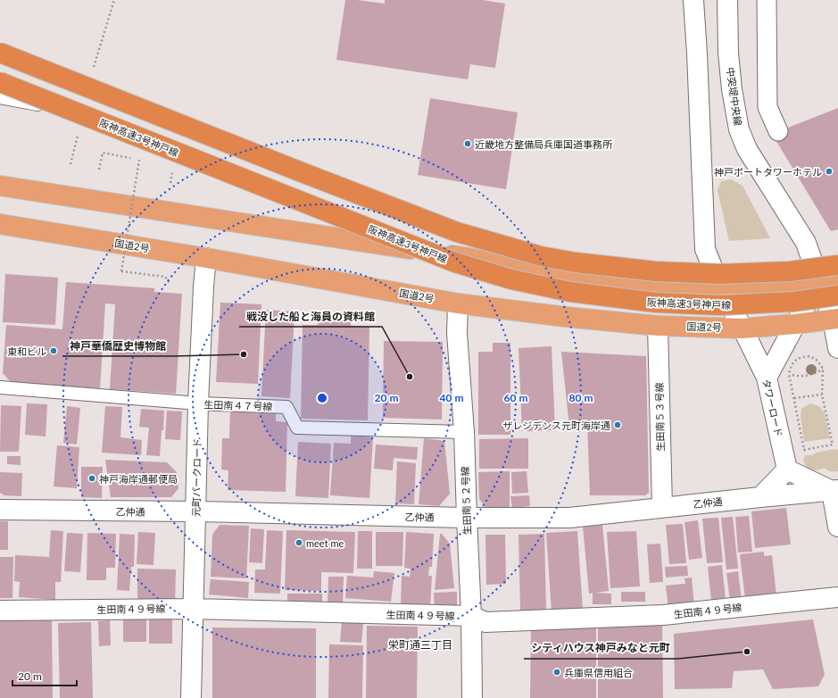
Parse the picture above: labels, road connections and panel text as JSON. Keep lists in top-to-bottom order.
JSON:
{
  "streets": {
    "highway": ["阪神高速3号神戸線", "国道2号"],
    "street": [
      "中突堤中央線",
      "タワーロード",
      "生田南５３号線",
      "元町パークロード",
      "生田南５２号線",
      "乙仲通",
      "生田南４９号線"
    ],
    "lane": ["生田南４７号線"]
  },
  "crossings": [
    ["中突堤中央線", "国道2号"],
    ["国道2号", "タワーロード"],
    ["国道2号", "生田南５３号線"],
    ["国道2号", "元町パークロード"],
    ["国道2号", "生田南５２号線"],
    ["生田南４７号線", "元町パークロード"],
    ["生田南４７号線", "生田南５２号線"],
    ["生田南５３号線", "乙仲通"],
    ["元町パークロード", "乙仲通"],
    ["元町パークロード", "生田南４９号線"],
    ["生田南５２号線", "乙仲通"],
    ["生田南５２号線", "生田南４９号線"]
  ],
  "districts": ["栄町通三丁目"],
  "places": [
    "近畿地方整備局兵庫国道事務所",
    "神戸ポートタワーホテル",
    "東和ビル",
    "神戸華僑歴史博物館",
    "戦没した船と海員の資料館",
    "ザレジデンス元町海岸通",
    "神戸海岸通郵便局",
    "meet me",
    "シティハウス神戸みなと元町",
    "兵庫県信用組合"
  ],
  "scale_bar": "20 m",
  "rings": [
    "20 m",
    "40 m",
    "60 m",
    "80 m"
  ]
}
